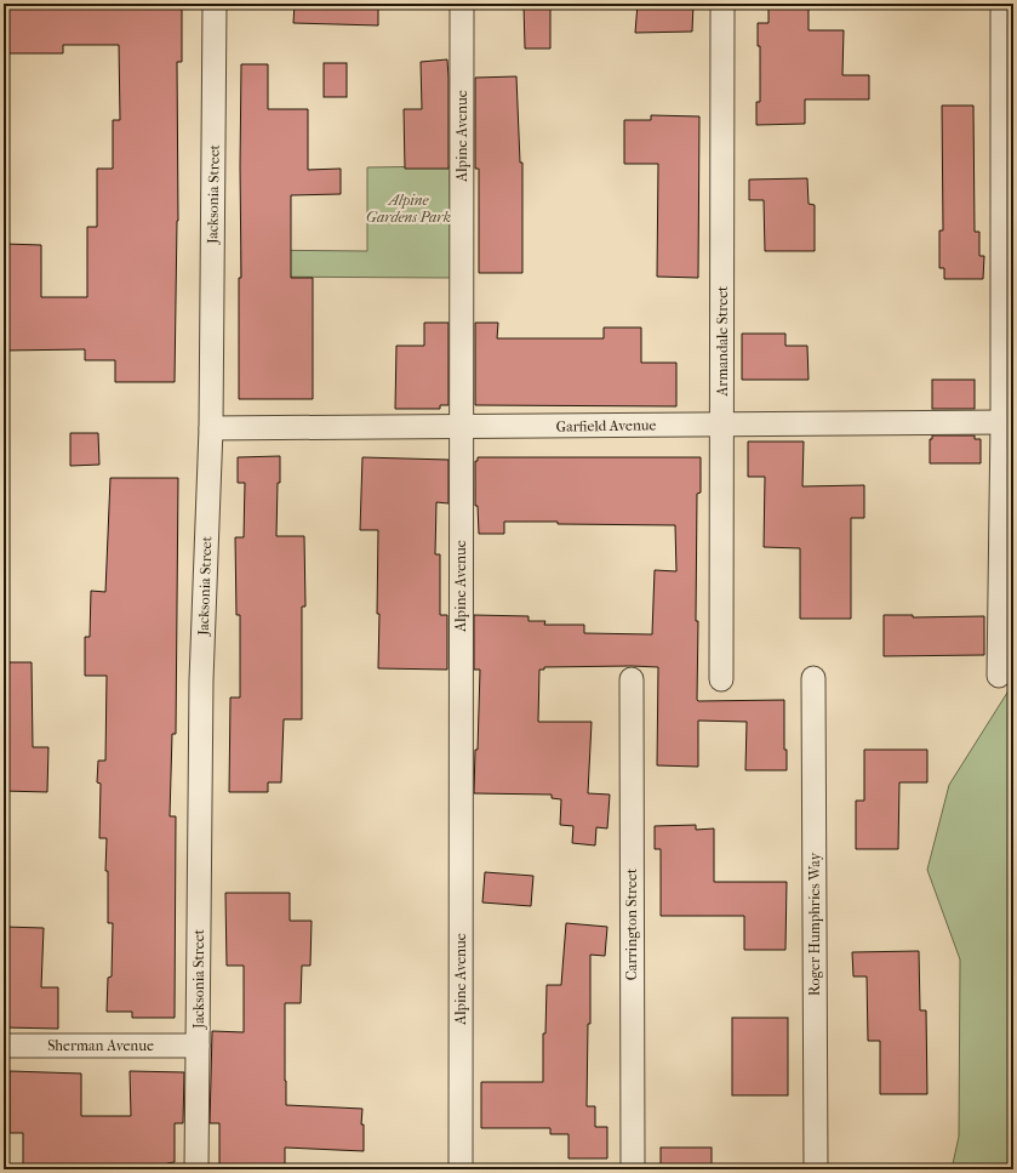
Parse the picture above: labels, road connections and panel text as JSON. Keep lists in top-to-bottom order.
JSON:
{
  "streets": {
    "street": [
      "Alpine Avenue",
      "Jacksonia Street",
      "Armandale Street",
      "Garfield Avenue",
      "Carrington Street",
      "Roger Humphries Way",
      "Sherman Avenue"
    ]
  },
  "crossings": [
    ["Alpine Avenue", "Garfield Avenue"],
    ["Jacksonia Street", "Garfield Avenue"],
    ["Jacksonia Street", "Sherman Avenue"],
    ["Armandale Street", "Garfield Avenue"]
  ],
  "parks": ["Alpine Gardens Park"]
}
